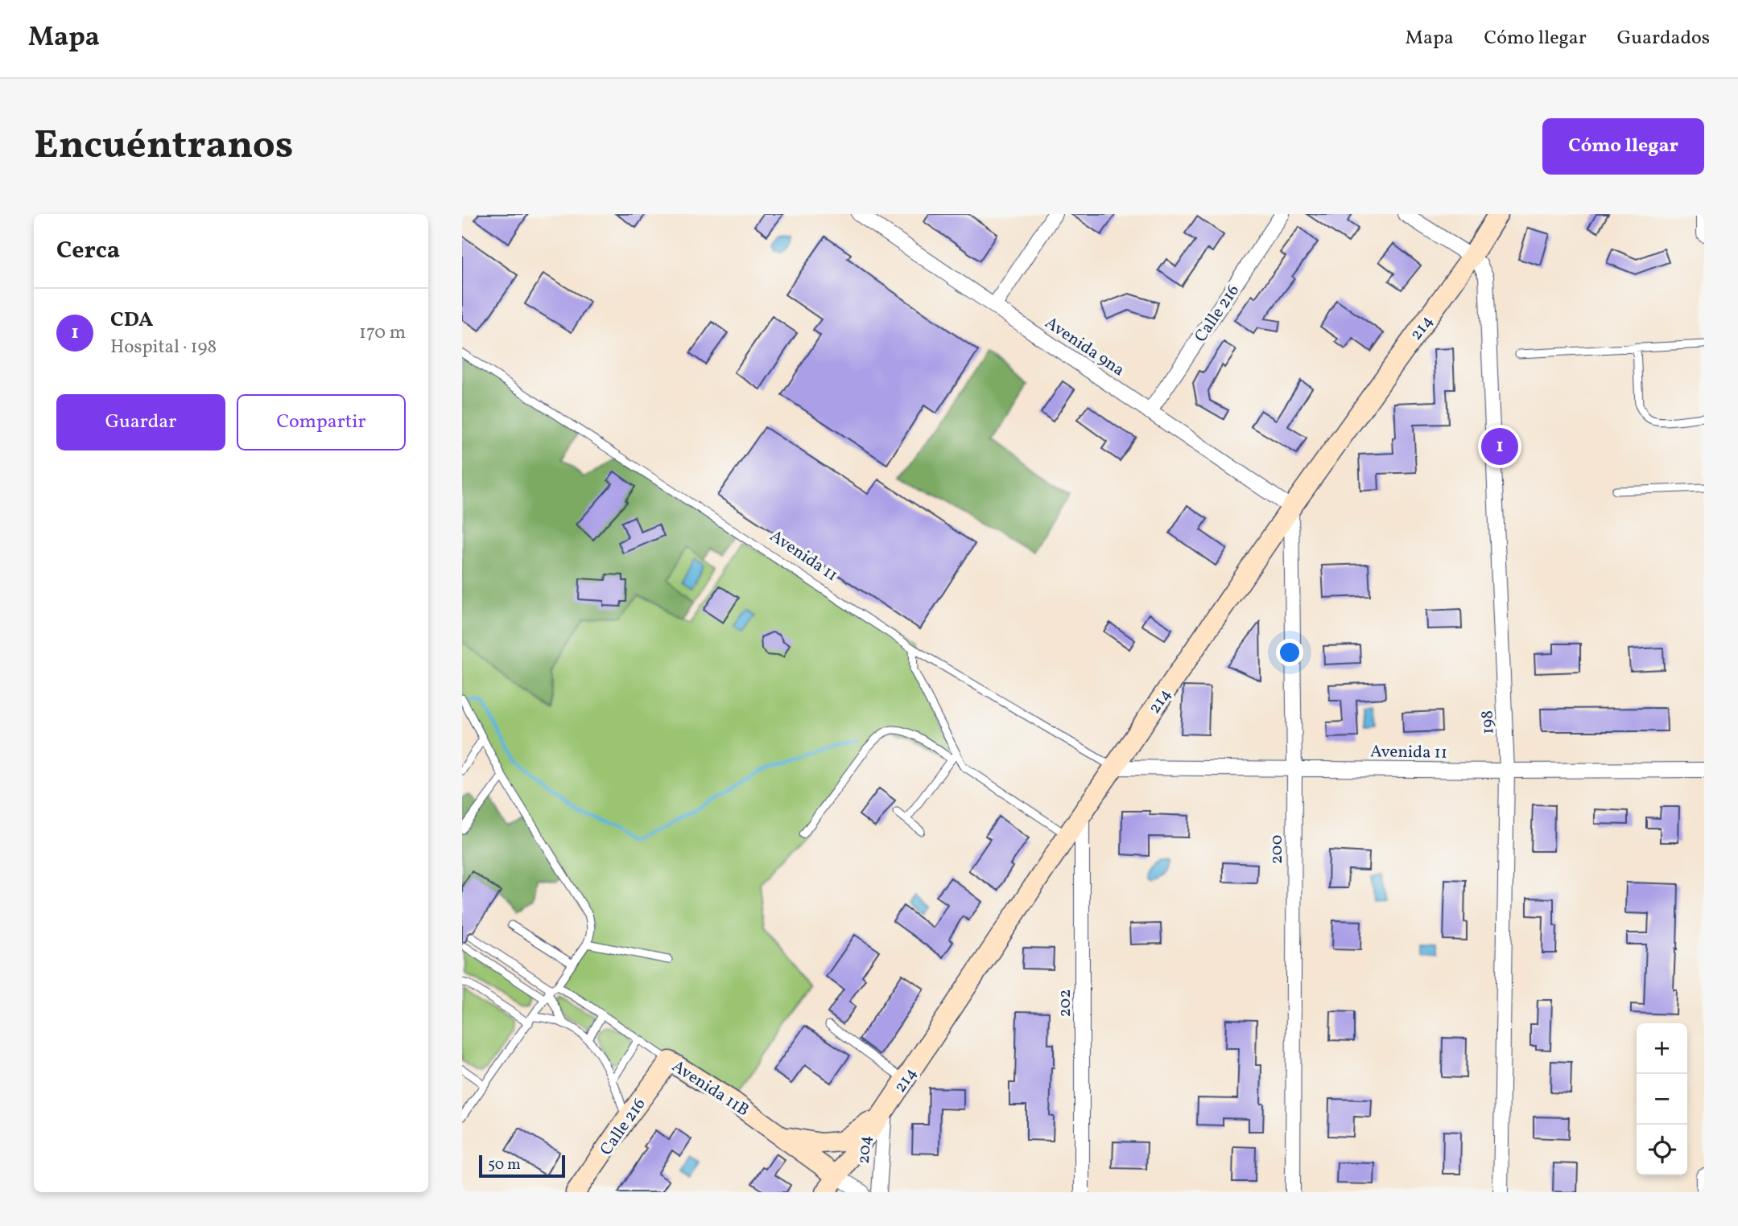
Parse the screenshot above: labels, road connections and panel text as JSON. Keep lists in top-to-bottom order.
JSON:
{
  "streets": {
    "street": [
      "Calle 216",
      "214",
      "Avenida 9na",
      "Avenida 11",
      "198",
      "200",
      "202",
      "Avenida 11B",
      "204"
    ]
  },
  "crossings": [
    ["Calle 216", "Avenida 9na"],
    ["Calle 216", "Avenida 11B"],
    ["214", "Avenida 9na"],
    ["214", "Avenida 11"],
    ["214", "198"],
    ["214", "200"],
    ["214", "202"],
    ["214", "Avenida 11B"],
    ["214", "204"],
    ["Avenida 9na", "200"],
    ["Avenida 11", "198"],
    ["Avenida 11", "200"]
  ],
  "scale_bar": "50 m",
  "page": {
    "header": "Mapa",
    "nav": ["Mapa", "Cómo llegar", "Guardados"],
    "buttons": [
      "Cómo llegar",
      ["Guardar", "Compartir"]
    ],
    "title": "Encuéntranos",
    "heading": "Cerca",
    "list": [
      {
        "mark": "1",
        "name": "CDA",
        "note": "Hospital · 198",
        "value": "170 m"
      }
    ],
    "pins": "1",
    "map_buttons": ["+", "−"],
    "scale": "50 m"
  }
}
